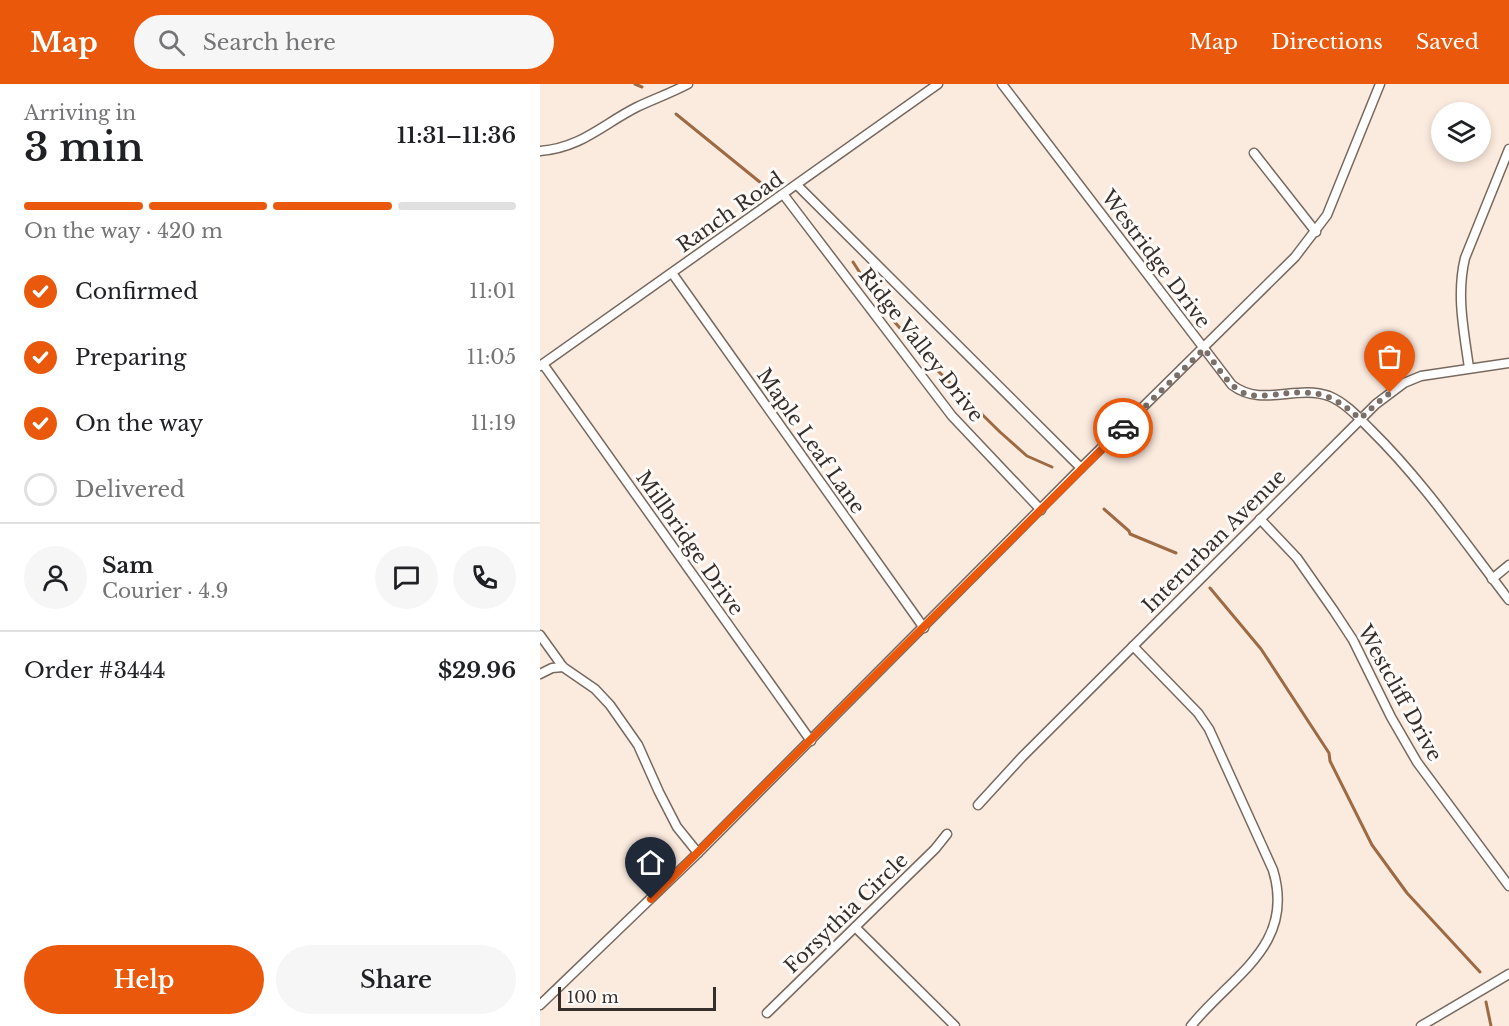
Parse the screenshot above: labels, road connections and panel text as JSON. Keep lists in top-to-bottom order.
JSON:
{
  "streets": {
    "street": [
      "Ranch Road",
      "Westridge Drive",
      "Ridge Valley Drive",
      "Maple Leaf Lane",
      "Interurban Avenue",
      "Millbridge Drive",
      "Westcliff Drive",
      "Forsythia Circle"
    ]
  },
  "crossings": [
    ["Ranch Road", "Ridge Valley Drive"],
    ["Ranch Road", "Maple Leaf Lane"],
    ["Ranch Road", "Millbridge Drive"],
    ["Westridge Drive", "Interurban Avenue"],
    ["Interurban Avenue", "Westcliff Drive"]
  ],
  "scale_bar": "100 m",
  "page": {
    "header": "Map",
    "search": "Search here",
    "nav": ["Map", "Directions", "Saved"],
    "heading": ["3 min", "Arriving in", "11:31–11:36"],
    "panel": [
      "Sam",
      "Courier · 4.9",
      "Order #3444",
      "$29.96"
    ],
    "bar": "On the way · 420 m",
    "list": [
      ["Confirmed", "11:01"],
      ["Preparing", "11:05"],
      ["On the way", "11:19"],
      "Delivered"
    ],
    "buttons": ["Help", "Share"],
    "scale": "100 m"
  }
}
